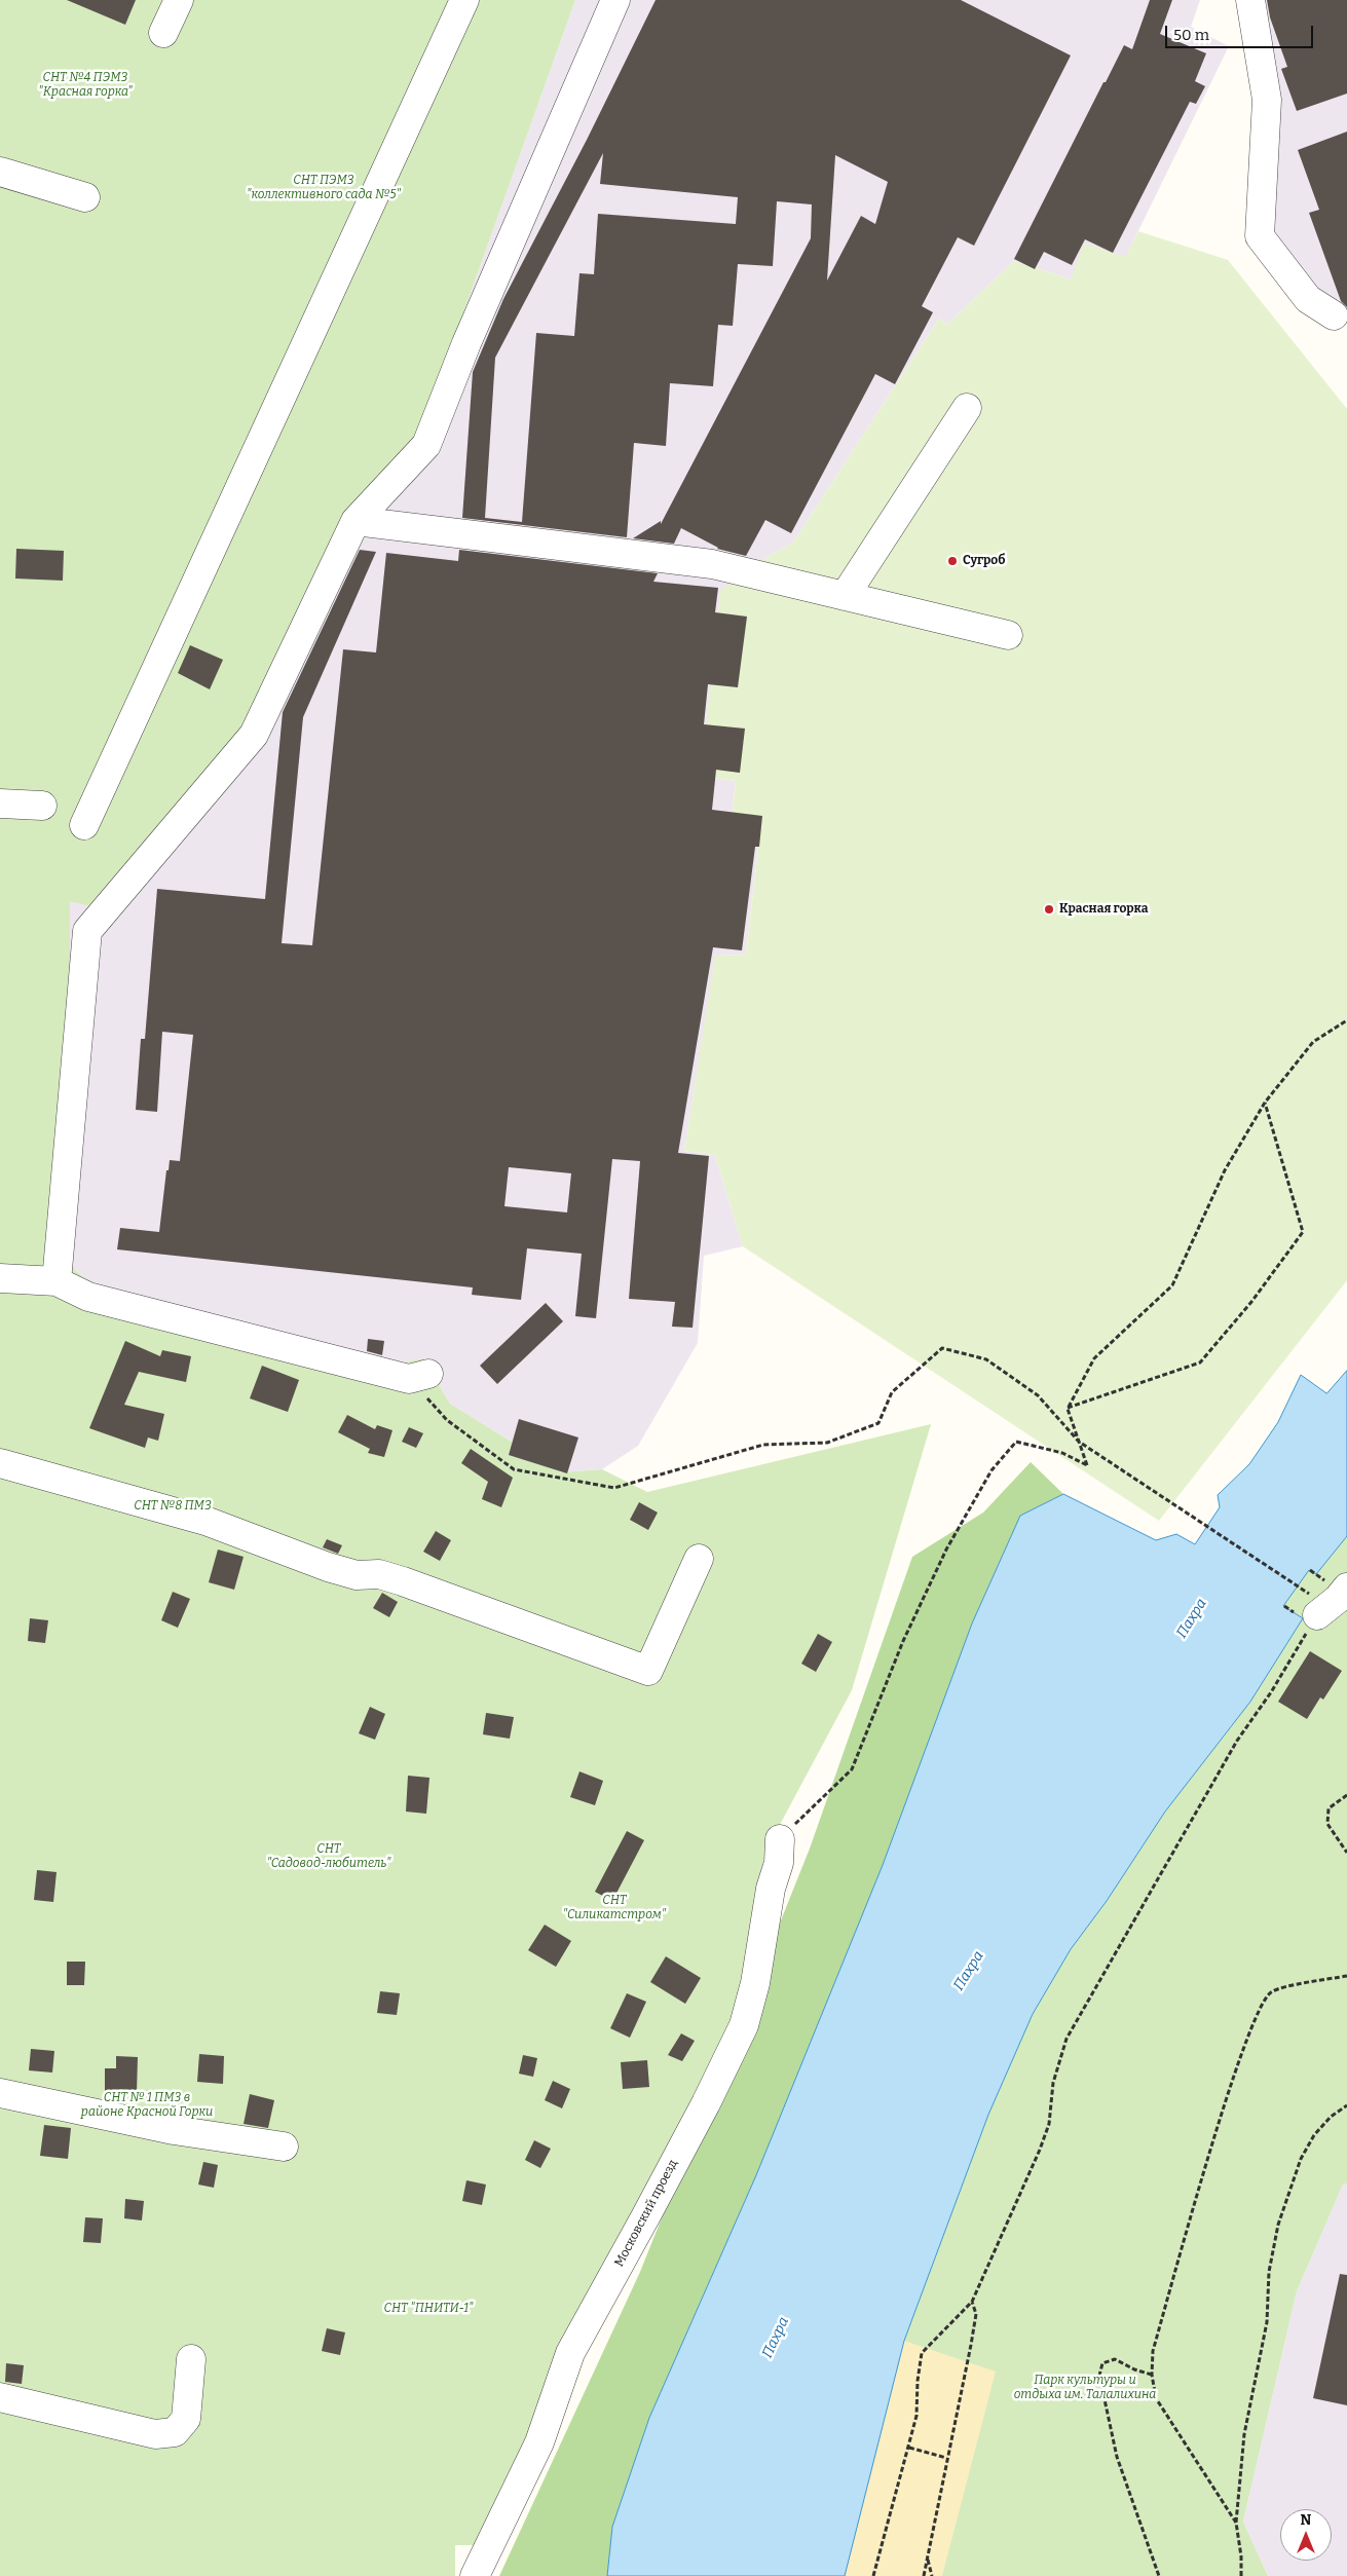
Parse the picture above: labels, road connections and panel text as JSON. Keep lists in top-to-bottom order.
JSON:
{
  "streets": {
    "street": ["Московский проезд"]
  },
  "water": ["Пахра"],
  "parks": [
    "СНТ №4 ПЭМЗ \"Красная горка\"",
    "СНТ ПЭМЗ \"коллективного сада №5\"",
    "СНТ №8 ПМЗ",
    "СНТ \"Садовод-любитель\"",
    "СНТ \"Силикатстром\"",
    "СНТ № 1 ПМЗ в районе Красной Горки",
    "СНТ \"ПНИТИ-1\"",
    "Парк культуры и отдыха им. Талалихина"
  ],
  "places": ["Сугроб", "Красная горка"],
  "scale_bar": "50 m",
  "north": "top"
}
